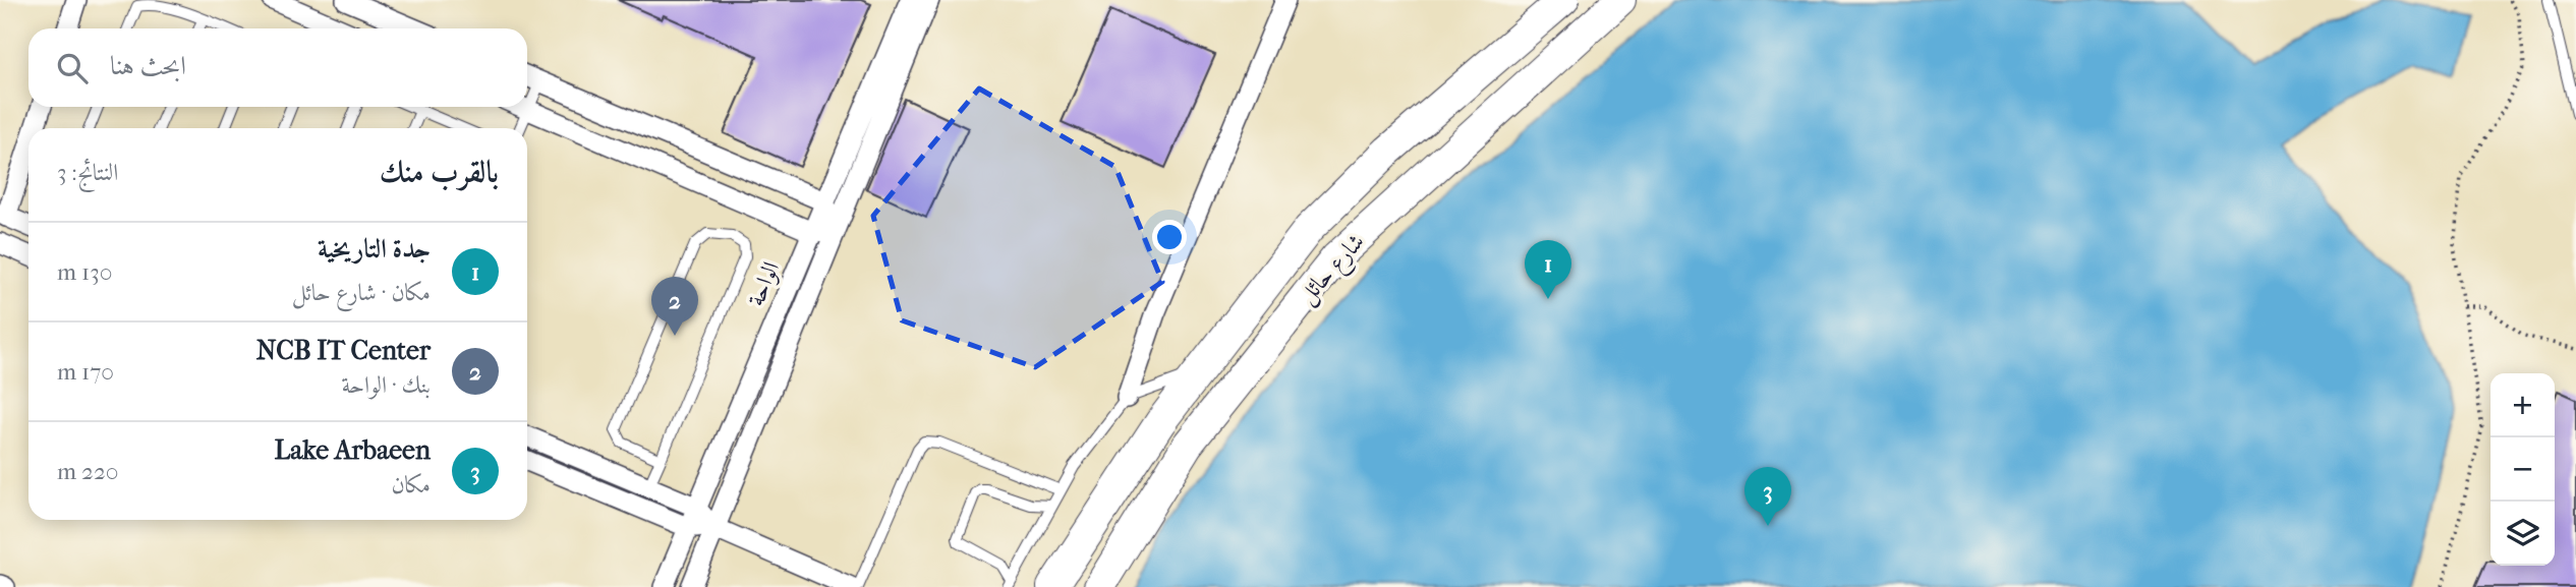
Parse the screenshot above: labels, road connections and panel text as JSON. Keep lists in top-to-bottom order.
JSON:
{
  "streets": {
    "main road": ["شارع حائل"],
    "street": ["الواحة"]
  },
  "page": {
    "search": "ابحث هنا",
    "heading": ["بالقرب منك", "النتائج: 3"],
    "list": [
      {
        "mark": "1",
        "name": "جدة التاريخية",
        "note": "مكان · شارع حائل",
        "value": "130 m"
      },
      {
        "mark": "2",
        "name": "NCB IT Center",
        "note": "بنك · الواحة",
        "value": "170 m"
      },
      {
        "mark": "3",
        "name": "Lake Arbaeen",
        "note": "مكان",
        "value": "220 m"
      }
    ],
    "pins": ["1", "2", "3"],
    "map_buttons": ["+", "−"]
  }
}
